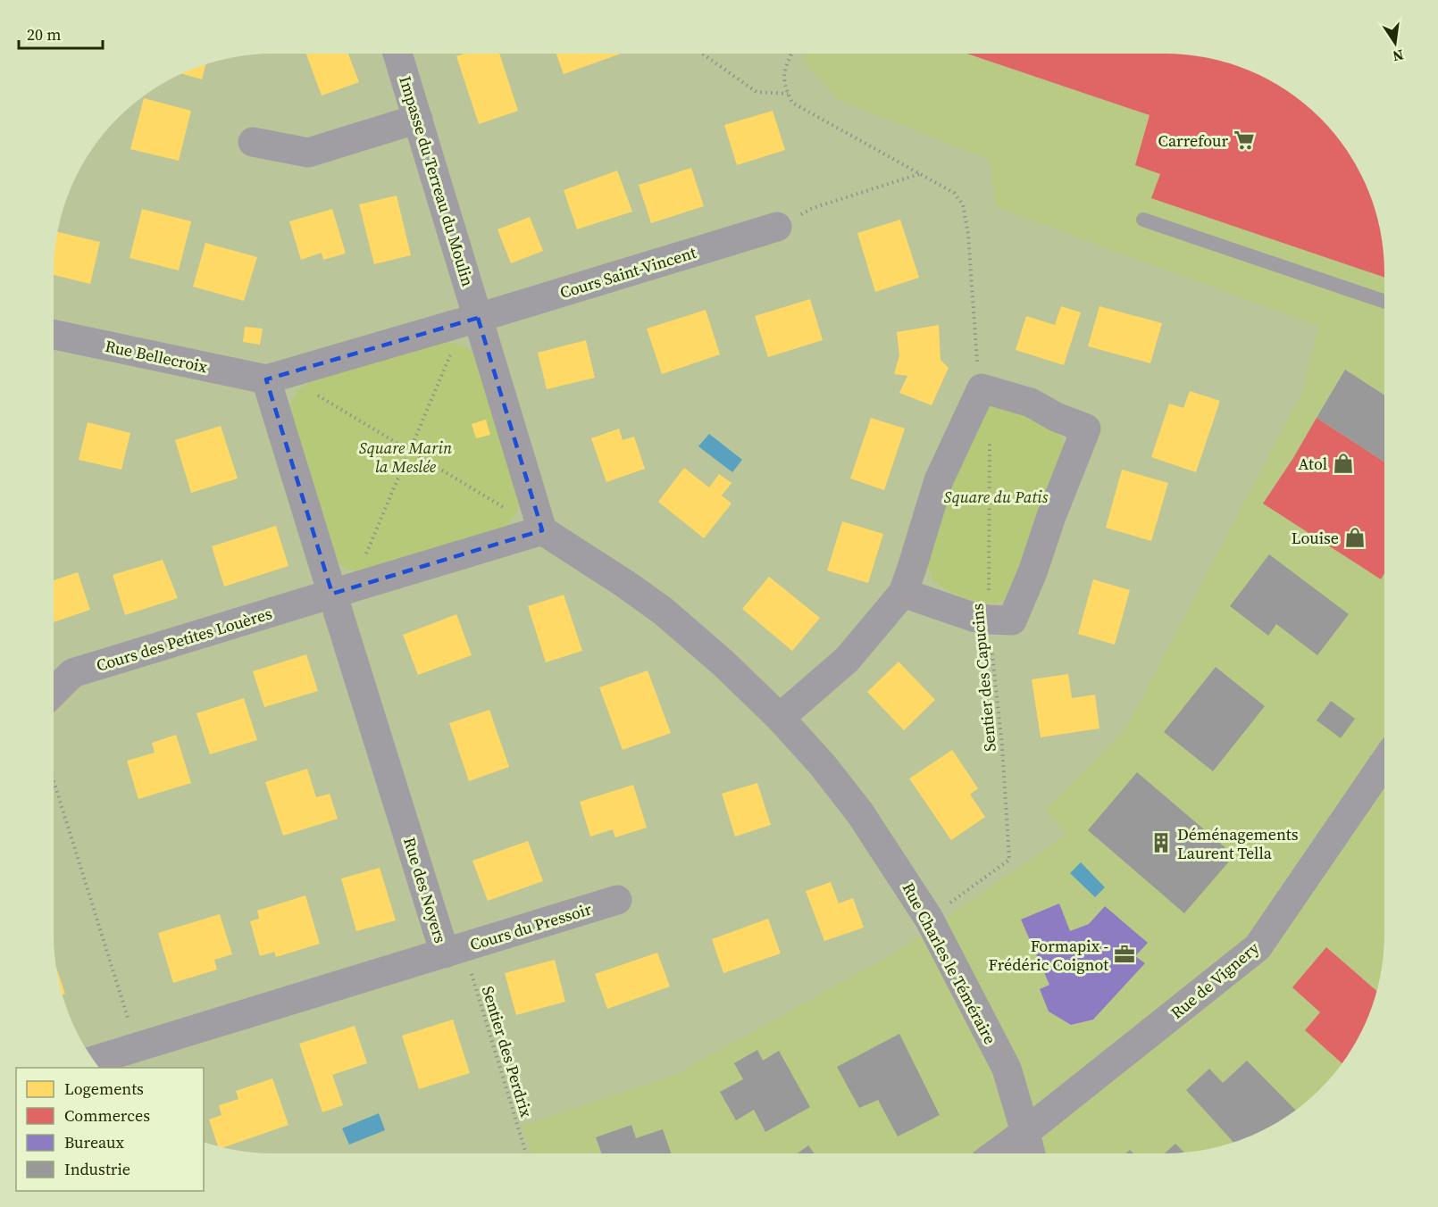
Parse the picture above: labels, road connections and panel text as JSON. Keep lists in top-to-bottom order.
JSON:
{
  "streets": {
    "street": [
      "Impasse du Terreau du Moulin",
      "Cours Saint-Vincent",
      "Rue Bellecroix",
      "Cours des Petites Louères",
      "Rue des Noyers",
      "Cours du Pressoir",
      "Rue Charles le Téméraire",
      "Rue de Vignery"
    ],
    "path": ["Sentier des Capucins", "Sentier des Perdrix"]
  },
  "crossings": [
    ["Impasse du Terreau du Moulin", "Cours Saint-Vincent"],
    ["Cours des Petites Louères", "Rue des Noyers"],
    ["Sentier des Capucins", "Rue Charles le Téméraire"],
    ["Rue des Noyers", "Cours du Pressoir"],
    ["Rue des Noyers", "Sentier des Perdrix"],
    ["Cours du Pressoir", "Sentier des Perdrix"],
    ["Rue Charles le Téméraire", "Rue de Vignery"]
  ],
  "parks": ["Square Marin la Meslée", "Square du Patis"],
  "places": {
    "supermarket": ["Carrefour"],
    "shop": ["Atol", "Louise"],
    "building": ["Déménagements Laurent Tella"],
    "office": ["Formapix - Frédéric Coignot"]
  },
  "legend": [
    "Logements",
    "Commerces",
    "Bureaux",
    "Industrie"
  ],
  "scale_bar": "20 m",
  "north": "bottom"
}
